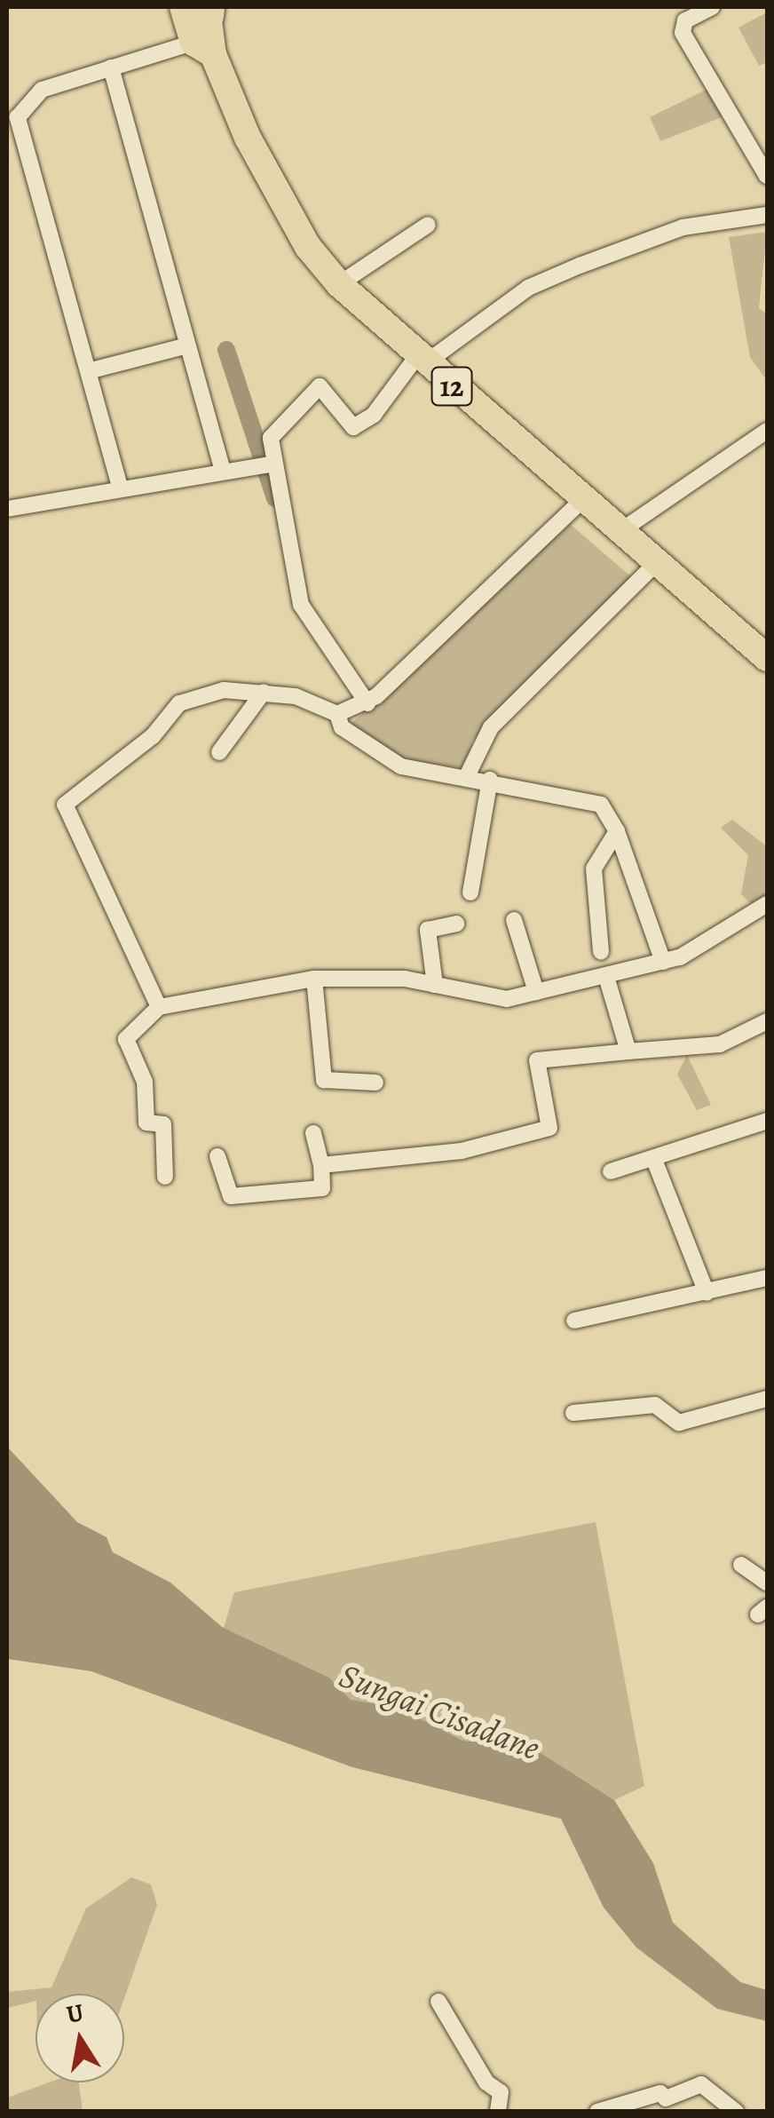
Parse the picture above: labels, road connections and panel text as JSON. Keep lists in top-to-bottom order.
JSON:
{
  "streets": {
    "main road": ["12"]
  },
  "water": ["Sungai Cisadane"],
  "north": "top"
}
